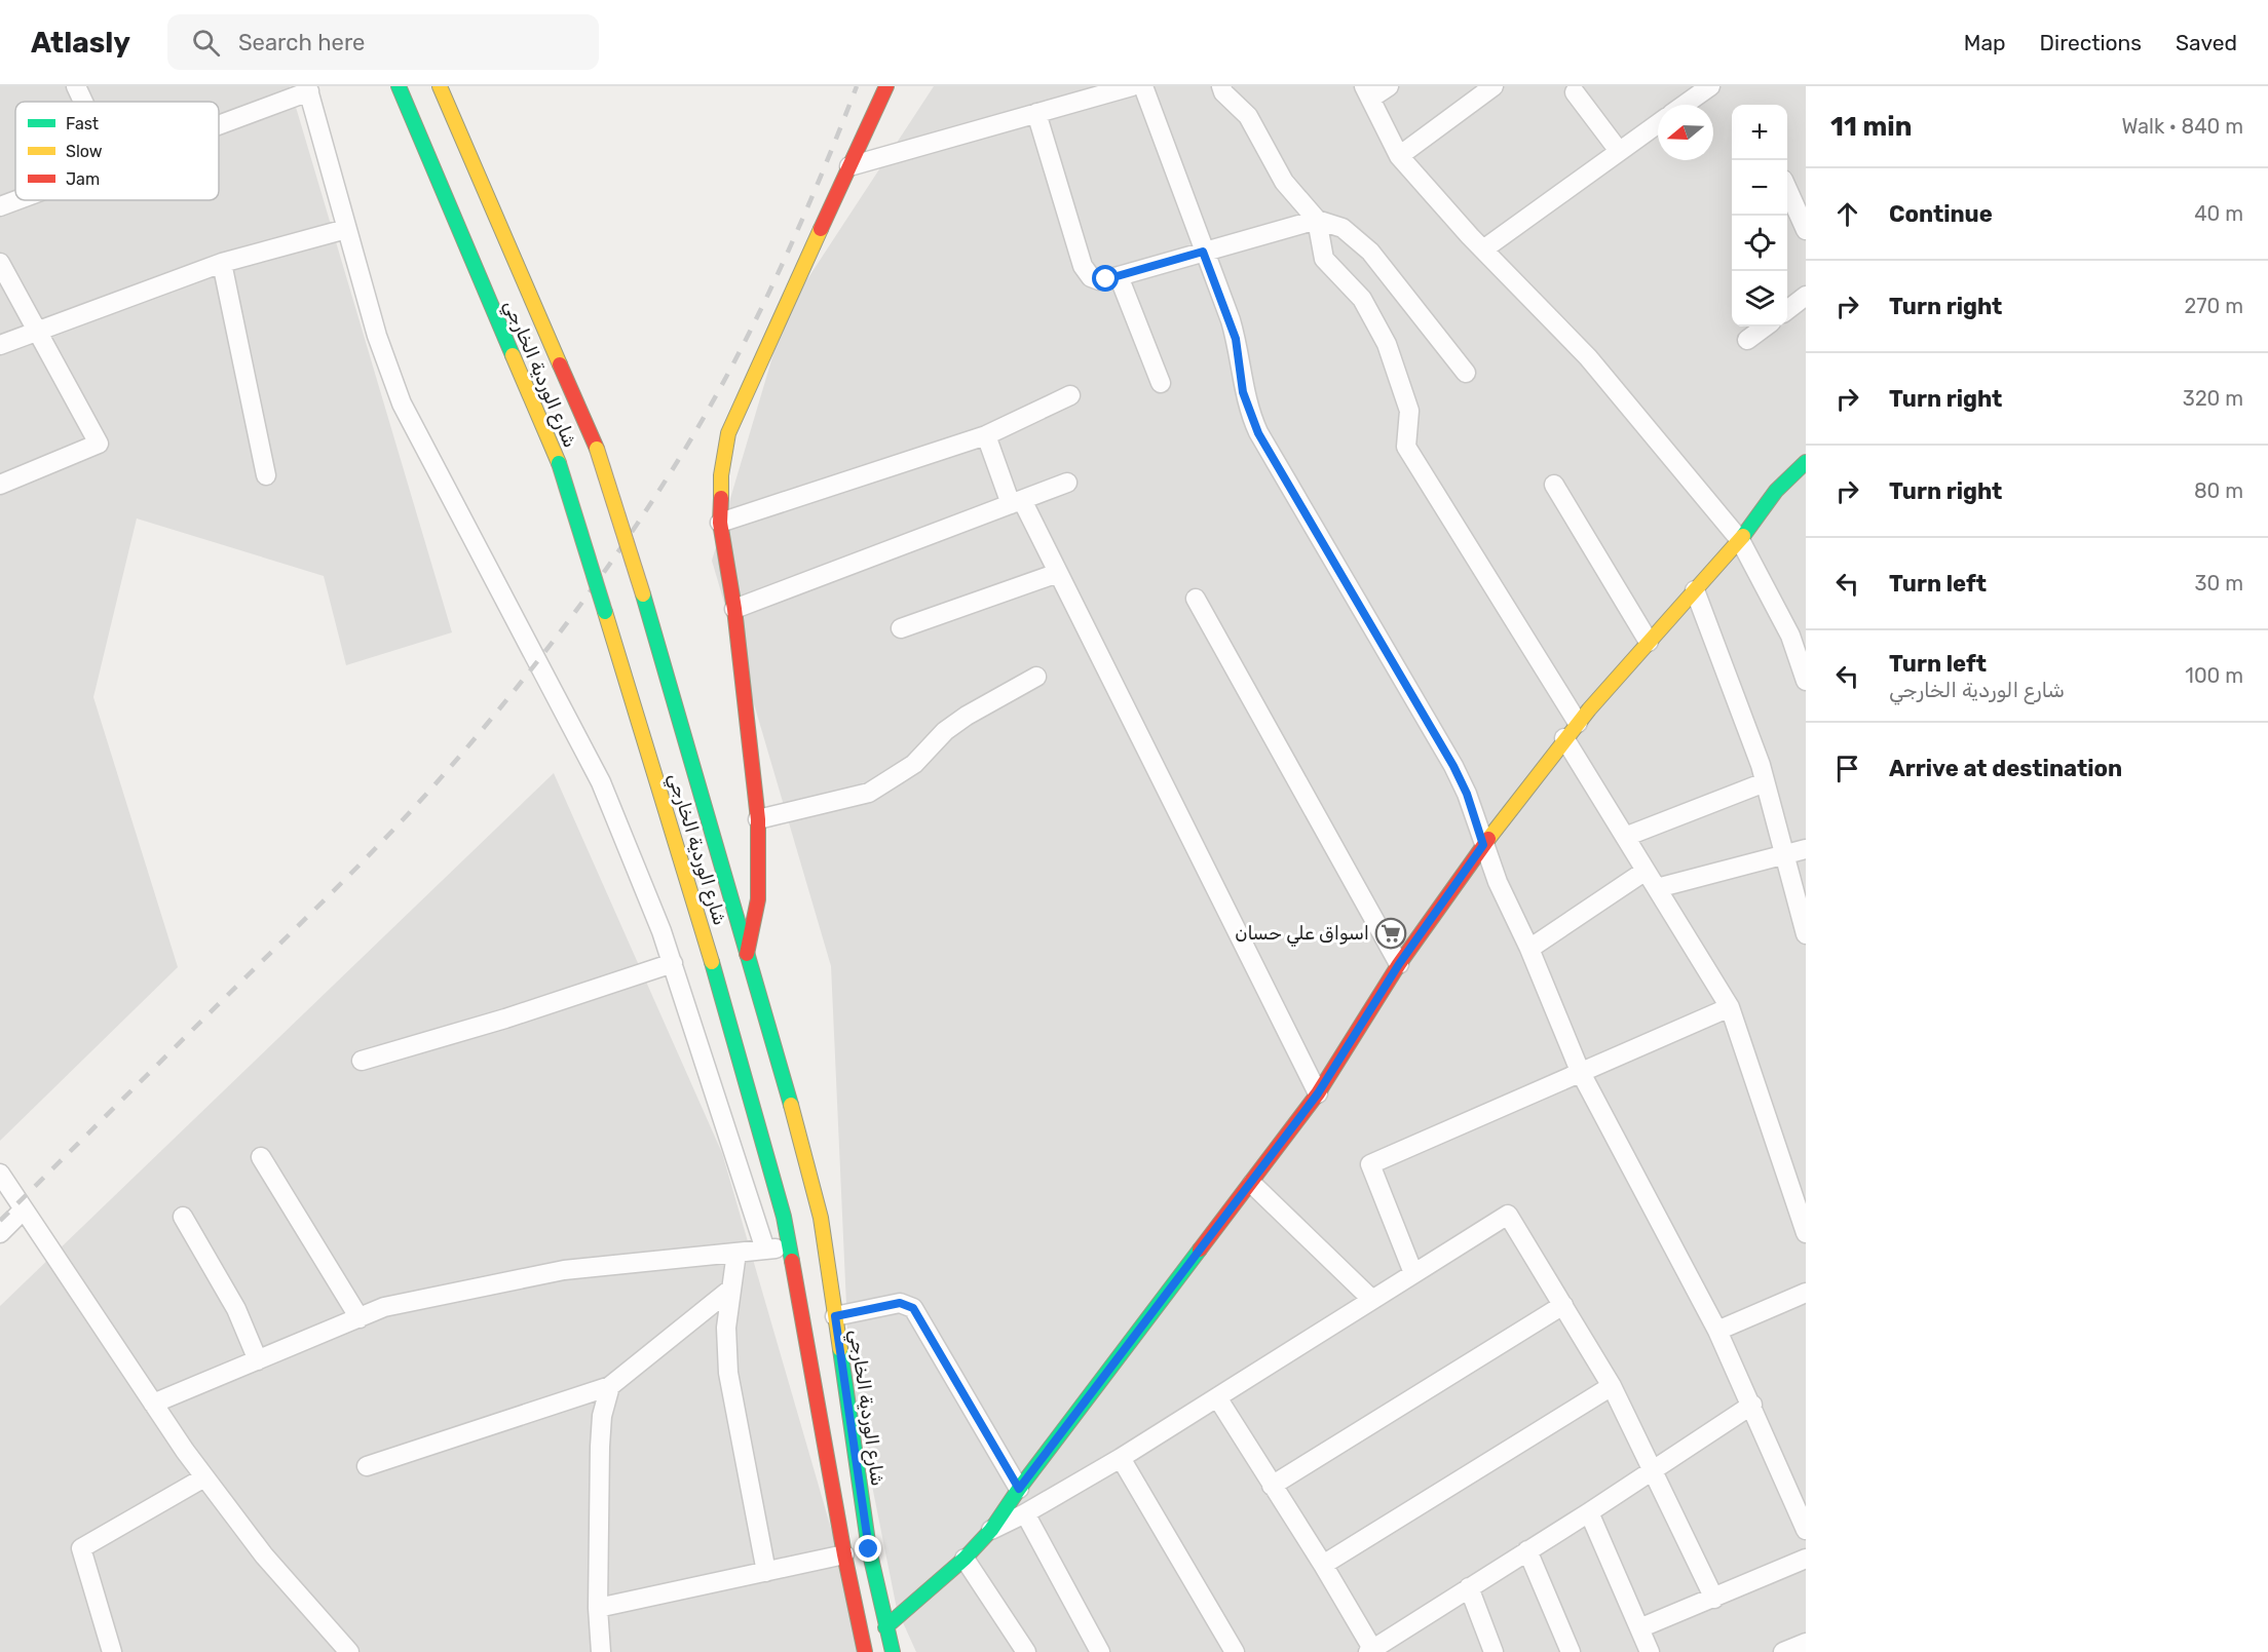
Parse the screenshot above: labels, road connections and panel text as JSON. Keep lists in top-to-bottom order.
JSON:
{
  "streets": {
    "main road": ["شارع الوردية الخارجي"]
  },
  "places": {
    "supermarket": ["اسواق علي حسان"]
  },
  "legend": ["Fast", "Slow", "Jam"],
  "north": "left",
  "page": {
    "header": "Atlasly",
    "search": "Search here",
    "nav": ["Map", "Directions", "Saved"],
    "heading": ["11 min", "Walk · 840 m"],
    "map_buttons": ["+", "−"],
    "list": [
      ["Continue", "40 m"],
      ["Turn right", "270 m"],
      ["Turn right", "320 m"],
      ["Turn right", "80 m"],
      ["Turn left", "30 m"],
      ["Turn left", "شارع الوردية الخارجي", "100 m"],
      "Arrive at destination"
    ]
  }
}
